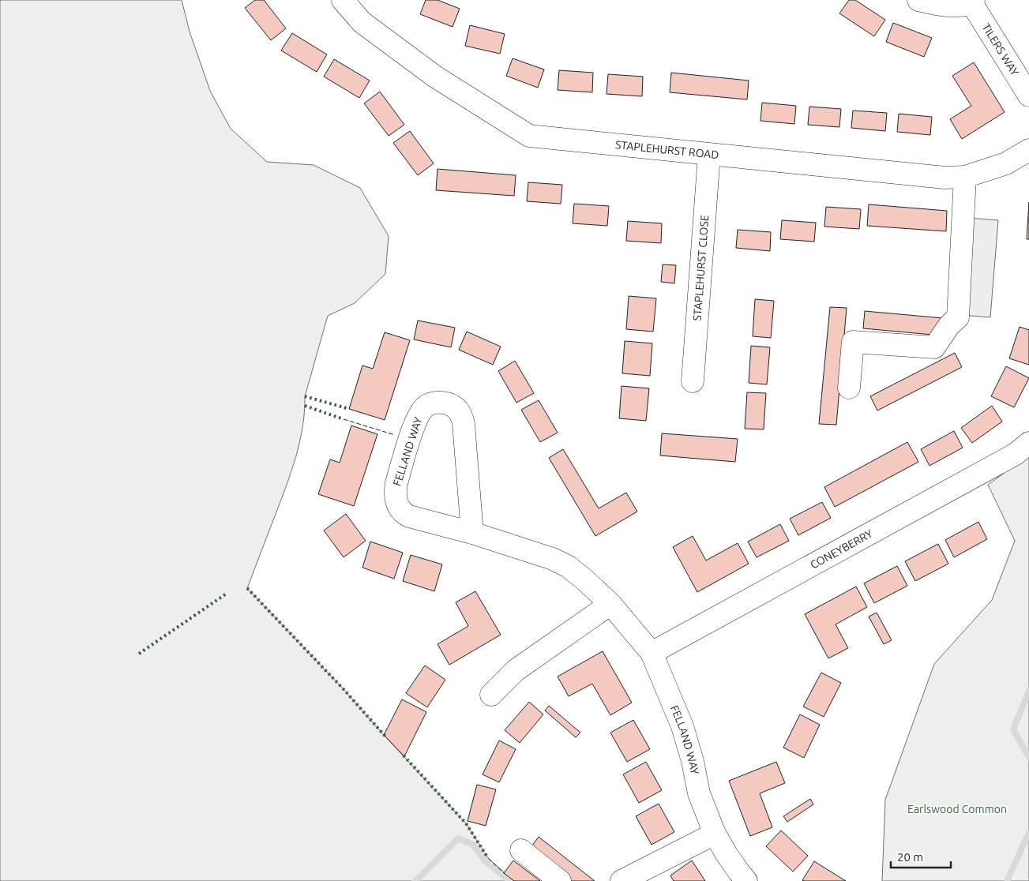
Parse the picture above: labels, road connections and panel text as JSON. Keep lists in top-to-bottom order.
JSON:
{
  "streets": {
    "street": [
      "TILERS WAY",
      "STAPLEHURST ROAD",
      "STAPLEHURST CLOSE",
      "FELLAND WAY",
      "CONEYBERRY"
    ]
  },
  "crossings": [
    ["STAPLEHURST ROAD", "STAPLEHURST CLOSE"],
    ["FELLAND WAY", "CONEYBERRY"]
  ],
  "parks": ["Earlswood Common"],
  "scale_bar": "20 m"
}
